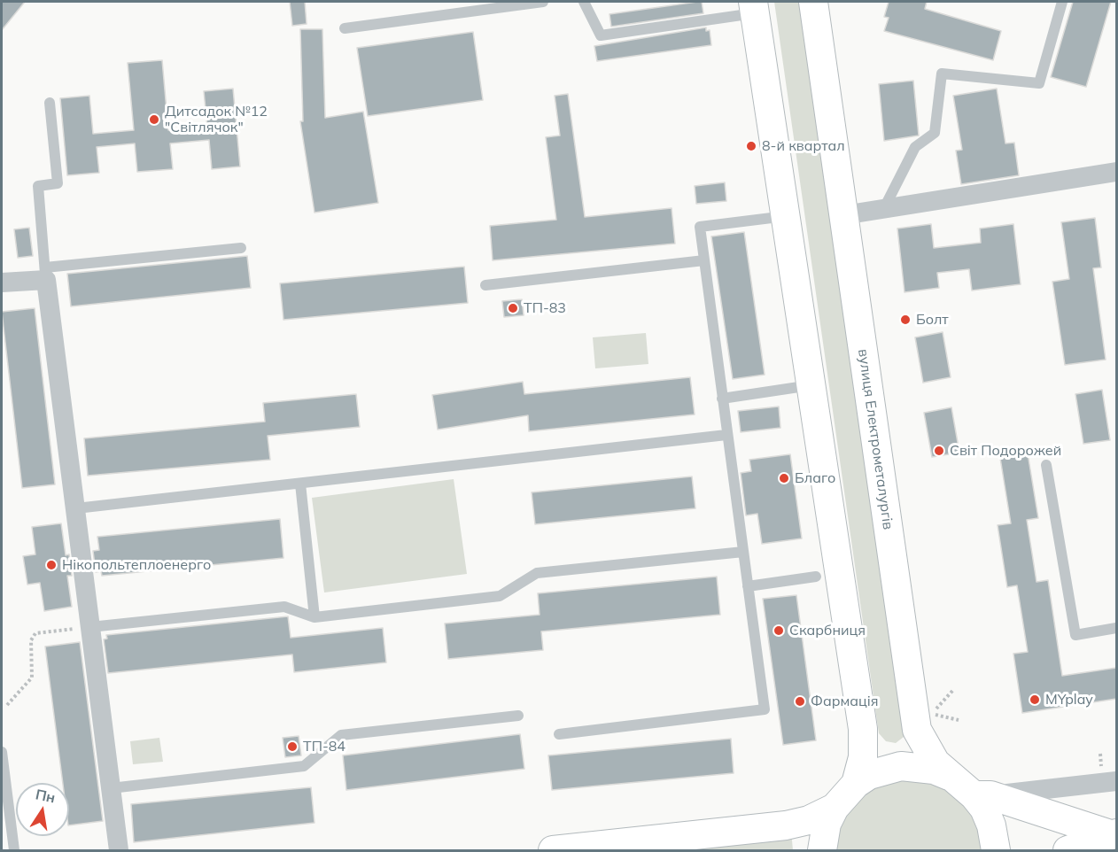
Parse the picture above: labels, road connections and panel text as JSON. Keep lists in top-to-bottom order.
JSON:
{
  "streets": {
    "main road": ["вулиця Електрометалургів"]
  },
  "places": [
    "Дитсадок №12 \"Світлячок\"",
    "8-й квартал",
    "ТП-83",
    "Болт",
    "Світ Подорожей",
    "Благо",
    "Нікопольтеплоенерго",
    "Скарбниця",
    "MYplay",
    "Фармація",
    "ТП-84"
  ],
  "north": "top"
}
